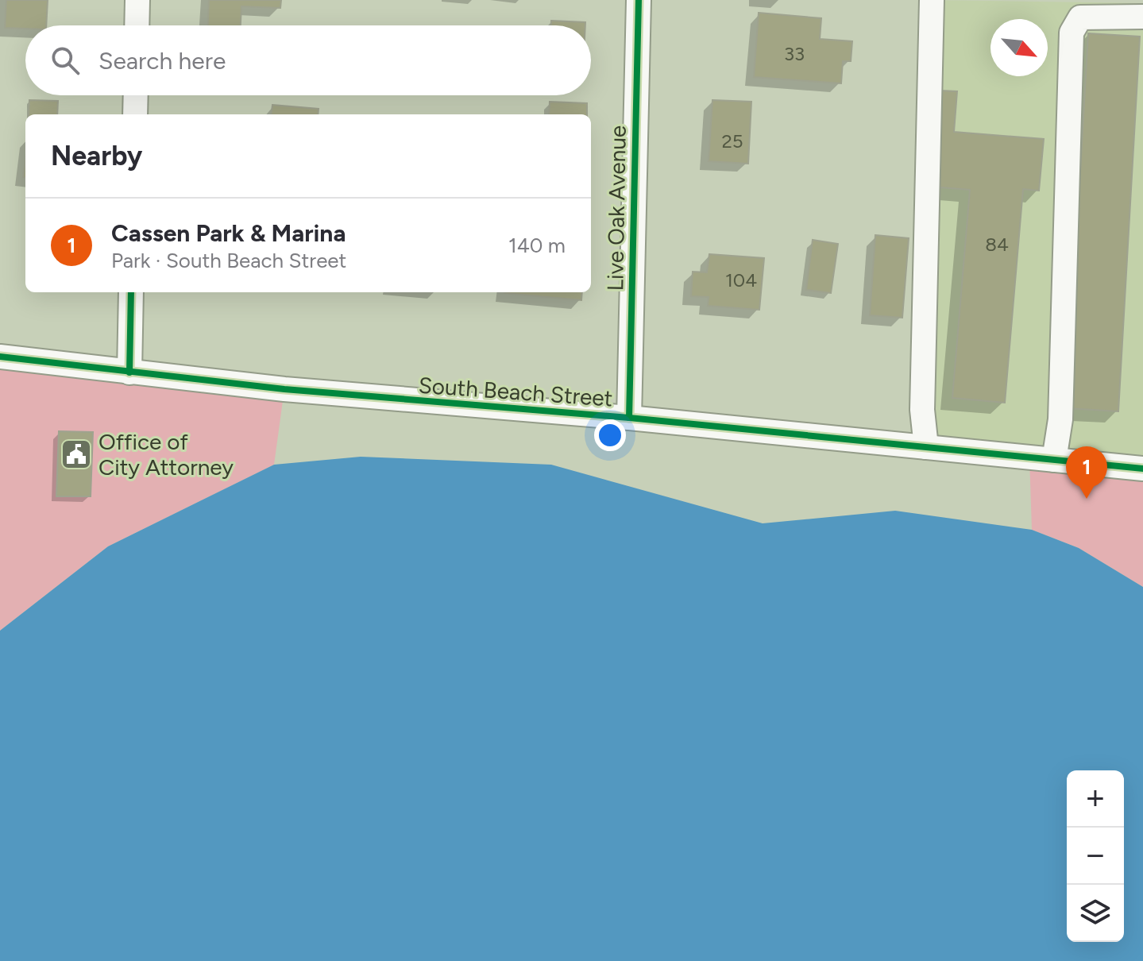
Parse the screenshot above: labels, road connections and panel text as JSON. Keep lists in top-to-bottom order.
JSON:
{
  "streets": {
    "street": ["Live Oak Avenue", "South Beach Street"]
  },
  "crossings": [
    ["Live Oak Avenue", "South Beach Street"]
  ],
  "places": {
    "public building": ["Office of City Attorney"]
  },
  "house_numbers": [
    "33",
    "25",
    "84",
    "104"
  ],
  "north": "bottom right",
  "page": {
    "search": "Search here",
    "heading": "Nearby",
    "list": [
      {
        "mark": "1",
        "name": "Cassen Park & Marina",
        "note": "Park · South Beach Street",
        "value": "140 m"
      }
    ],
    "pins": "1",
    "map_buttons": ["+", "−"]
  }
}
